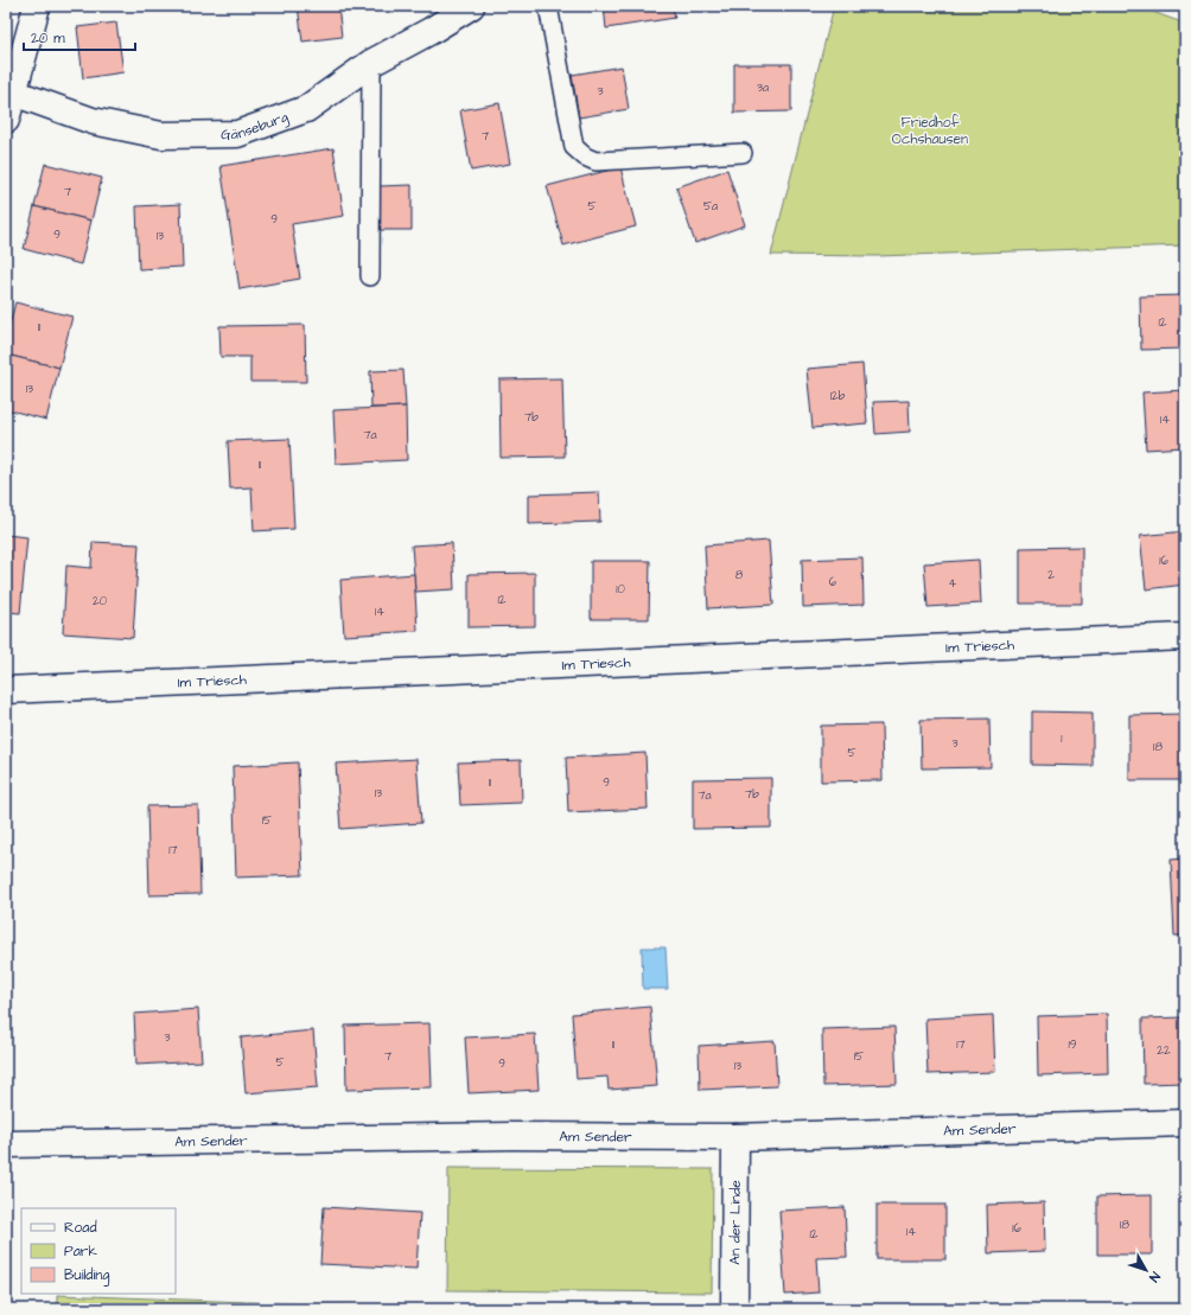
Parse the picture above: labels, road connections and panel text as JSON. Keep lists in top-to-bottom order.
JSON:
{
  "streets": {
    "street": [
      "Gänseburg",
      "Im Triesch",
      "Am Sender",
      "An der Linde"
    ]
  },
  "crossings": [
    ["Am Sender", "An der Linde"]
  ],
  "parks": ["Friedhof Ochshausen"],
  "house_numbers": [
    "3a",
    "3",
    "7",
    "7",
    "5",
    "5a",
    "9",
    "9",
    "13",
    "12",
    "11",
    "13",
    "12b",
    "7b",
    "14",
    "7a",
    "11",
    "16",
    "8",
    "2",
    "6",
    "4",
    "10",
    "12",
    "20",
    "14",
    "1",
    "3",
    "18",
    "5",
    "11",
    "9",
    "13",
    "7b",
    "7a",
    "15",
    "17",
    "3",
    "11",
    "17",
    "19",
    "22",
    "7",
    "15",
    "5",
    "9",
    "13",
    "18",
    "16",
    "14",
    "12"
  ],
  "legend": ["Road", "Park", "Building"],
  "scale_bar": "20 m",
  "north": "bottom right"
}
